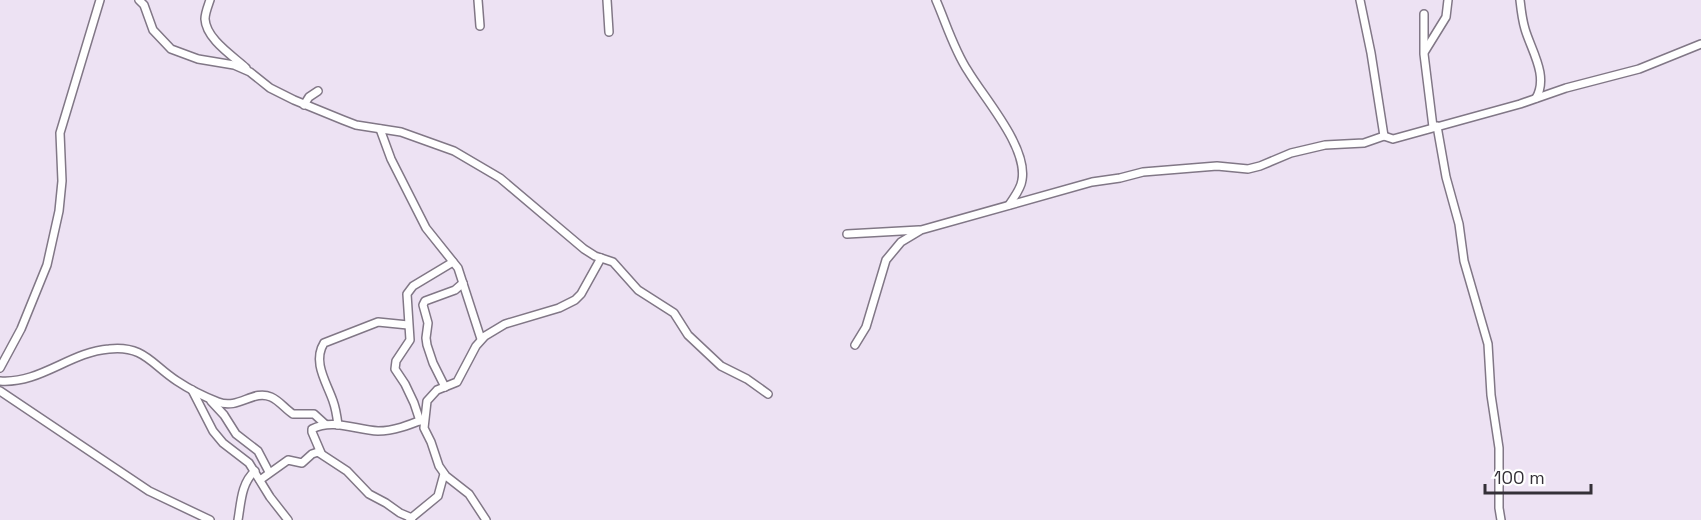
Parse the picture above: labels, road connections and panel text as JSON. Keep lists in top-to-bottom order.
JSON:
{
  "scale_bar": "100 m"
}
